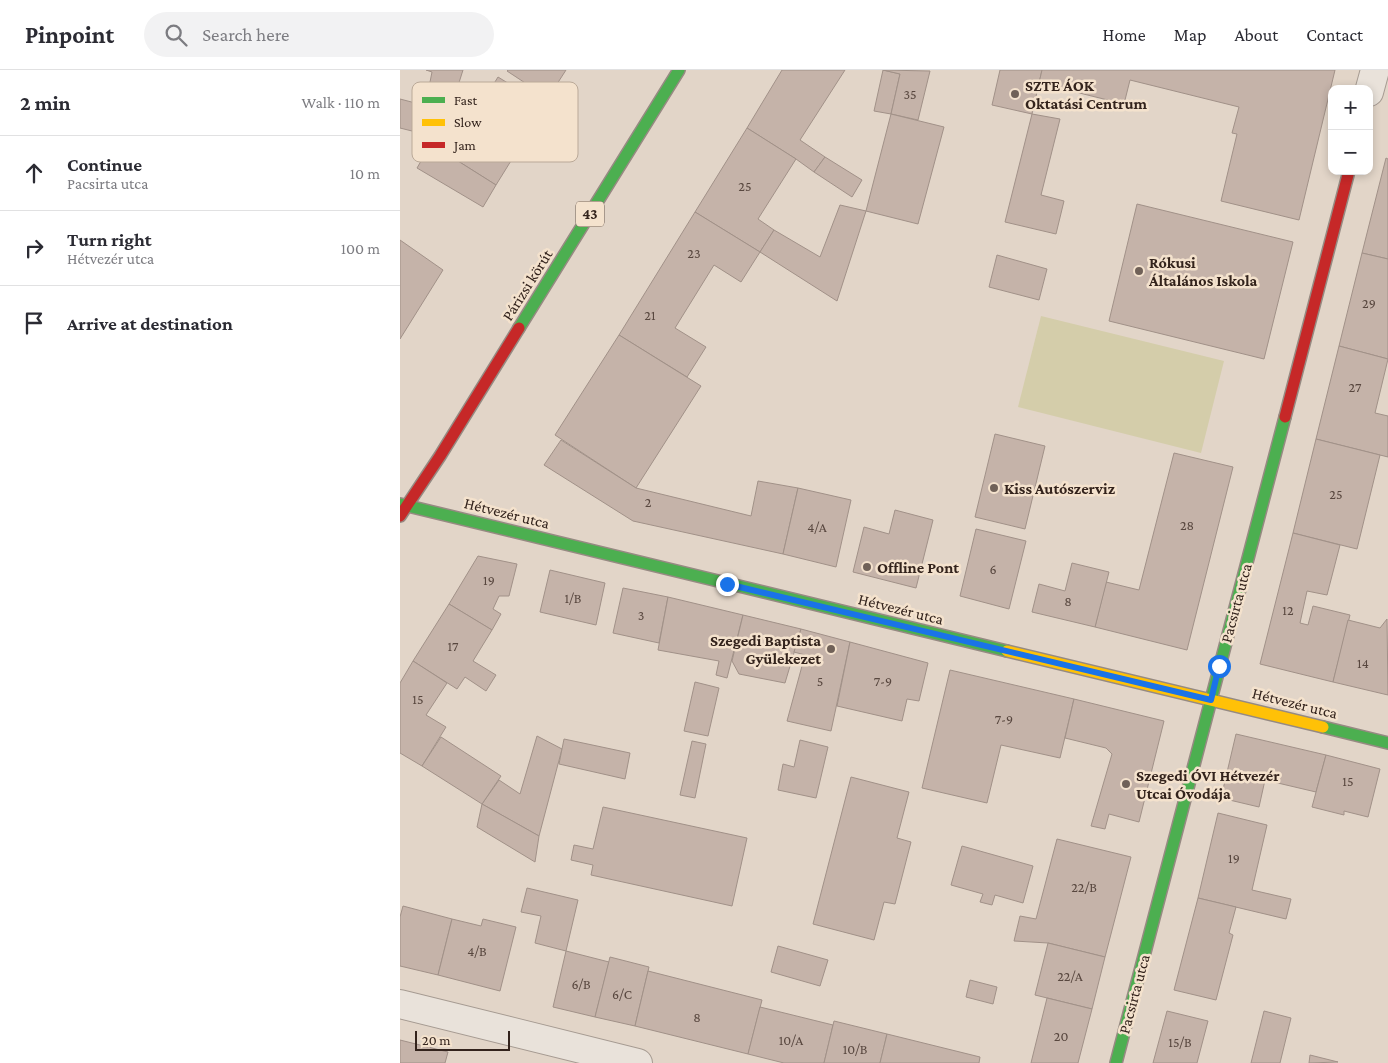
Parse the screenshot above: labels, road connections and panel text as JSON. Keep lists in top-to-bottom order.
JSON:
{
  "streets": {
    "street": [
      "43",
      "Párizsi körút",
      "Hétvezér utca",
      "Pacsirta utca"
    ]
  },
  "crossings": [
    ["Párizsi körút", "Hétvezér utca"],
    ["Hétvezér utca", "Pacsirta utca"]
  ],
  "places": [
    "SZTE ÁOK Oktatási Centrum",
    "Rókusi Általános Iskola",
    "Kiss Autószerviz",
    "Offline Pont",
    "Szegedi Baptista Gyülekezet",
    "Szegedi ÓVI Hétvezér Utcai Óvodája"
  ],
  "house_numbers": [
    "35",
    "25",
    "23",
    "29",
    "21",
    "27",
    "25",
    "2",
    "28",
    "4/A",
    "6",
    "19",
    "1/B",
    "8",
    "12",
    "3",
    "17",
    "14",
    "5",
    "7-9",
    "15",
    "7-9",
    "15",
    "19",
    "22/B",
    "4/B",
    "22/A",
    "6/B",
    "6/C",
    "8",
    "20",
    "10/A",
    "15/B",
    "10/B"
  ],
  "legend": ["Fast", "Slow", "Jam"],
  "scale_bar": "20 m",
  "page": {
    "header": "Pinpoint",
    "search": "Search here",
    "nav": [
      "Home",
      "Map",
      "About",
      "Contact"
    ],
    "heading": ["2 min", "Walk · 110 m"],
    "map_buttons": ["+", "−"],
    "list": [
      ["Continue", "Pacsirta utca", "10 m"],
      ["Turn right", "Hétvezér utca", "100 m"],
      "Arrive at destination"
    ],
    "scale": "20 m"
  }
}
